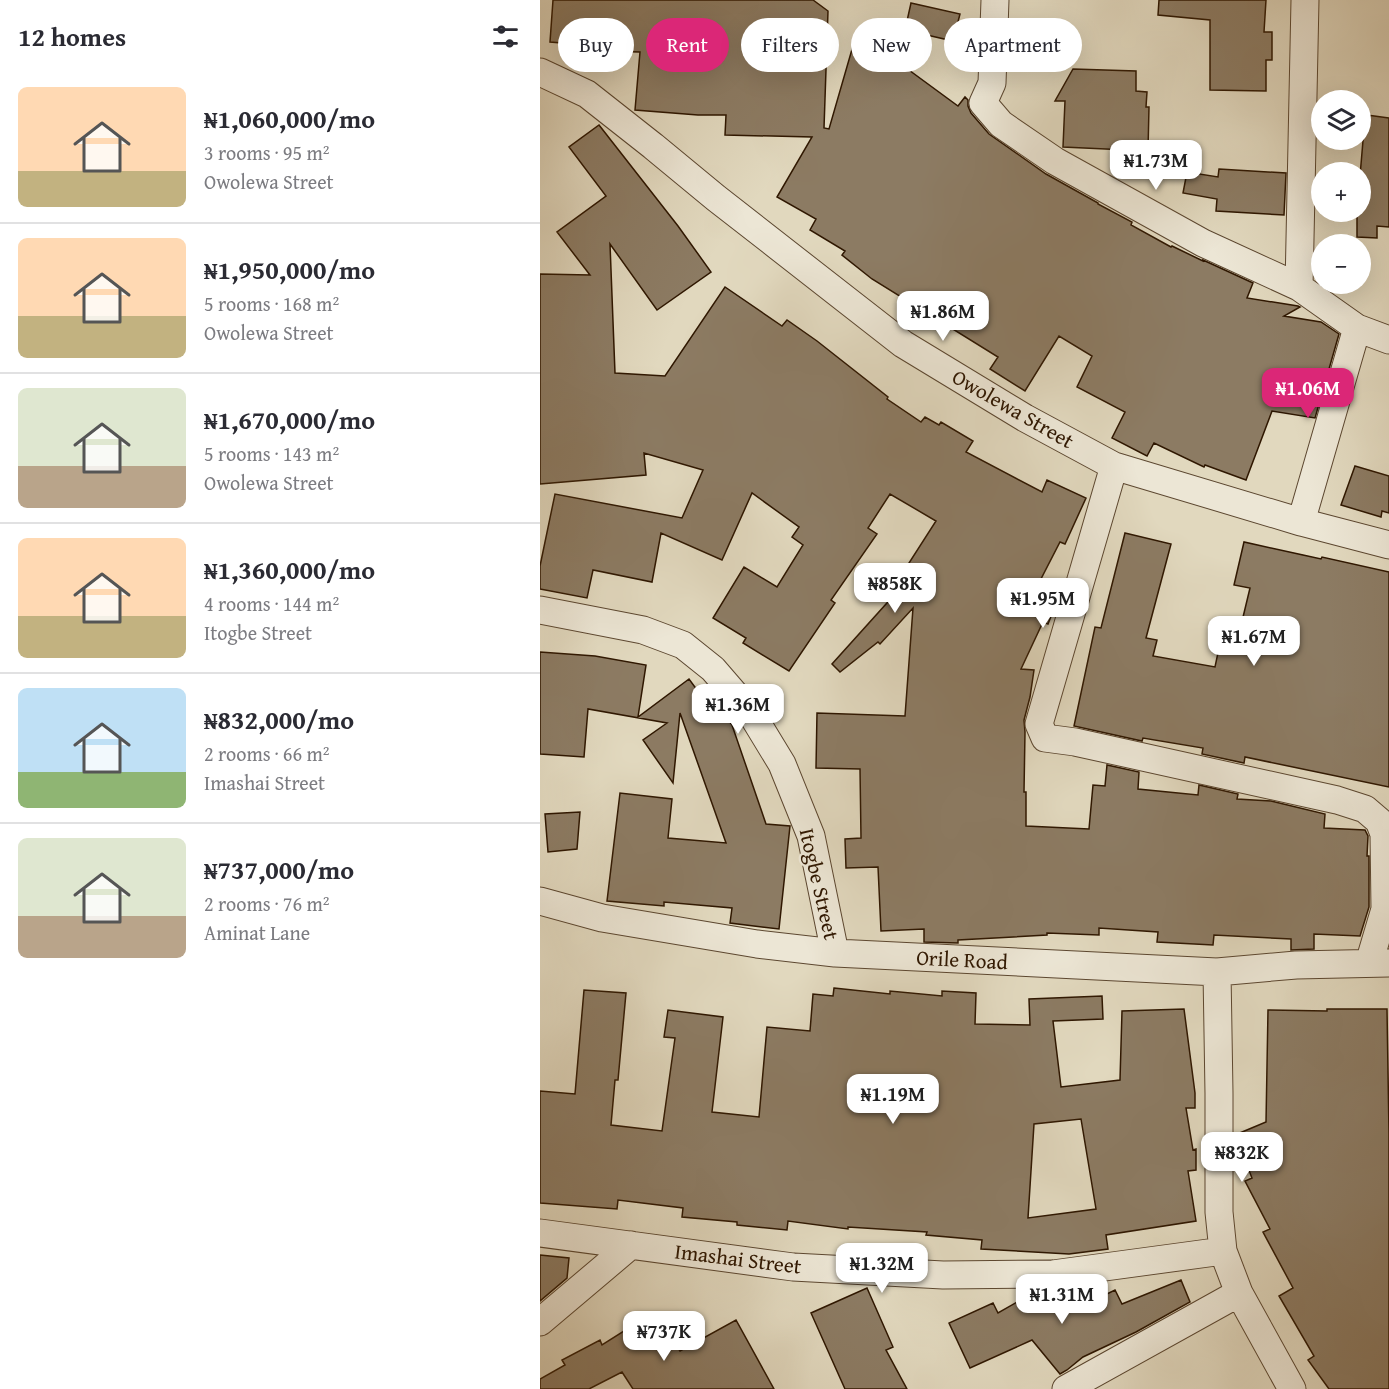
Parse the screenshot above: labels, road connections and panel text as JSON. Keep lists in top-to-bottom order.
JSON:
{
  "streets": {
    "street": [
      "Owolewa Street",
      "Itogbe Street",
      "Orile Road",
      "Imashai Street"
    ]
  },
  "crossings": [
    ["Itogbe Street", "Orile Road"]
  ],
  "page": {
    "heading": "12 homes",
    "chip": [
      "Buy",
      "Rent",
      "Filters",
      "New",
      "Apartment"
    ],
    "list": [
      {
        "name": "₦1,060,000/mo",
        "note": "3 rooms · 95 m² · Owolewa Street"
      },
      {
        "name": "₦1,950,000/mo",
        "note": "5 rooms · 168 m² · Owolewa Street"
      },
      {
        "name": "₦1,670,000/mo",
        "note": "5 rooms · 143 m² · Owolewa Street"
      },
      {
        "name": "₦1,360,000/mo",
        "note": "4 rooms · 144 m² · Itogbe Street"
      },
      {
        "name": "₦832,000/mo",
        "note": "2 rooms · 66 m² · Imashai Street"
      },
      {
        "name": "₦737,000/mo",
        "note": "2 rooms · 76 m² · Aminat Lane"
      }
    ],
    "map_buttons": ["+", "−"],
    "price": [
      "₦1.73M",
      "₦1.86M",
      "₦1.06M",
      "₦858K",
      "₦1.95M",
      "₦1.67M",
      "₦1.36M",
      "₦1.19M",
      "₦832K",
      "₦1.32M",
      "₦1.31M",
      "₦737K"
    ]
  }
}
